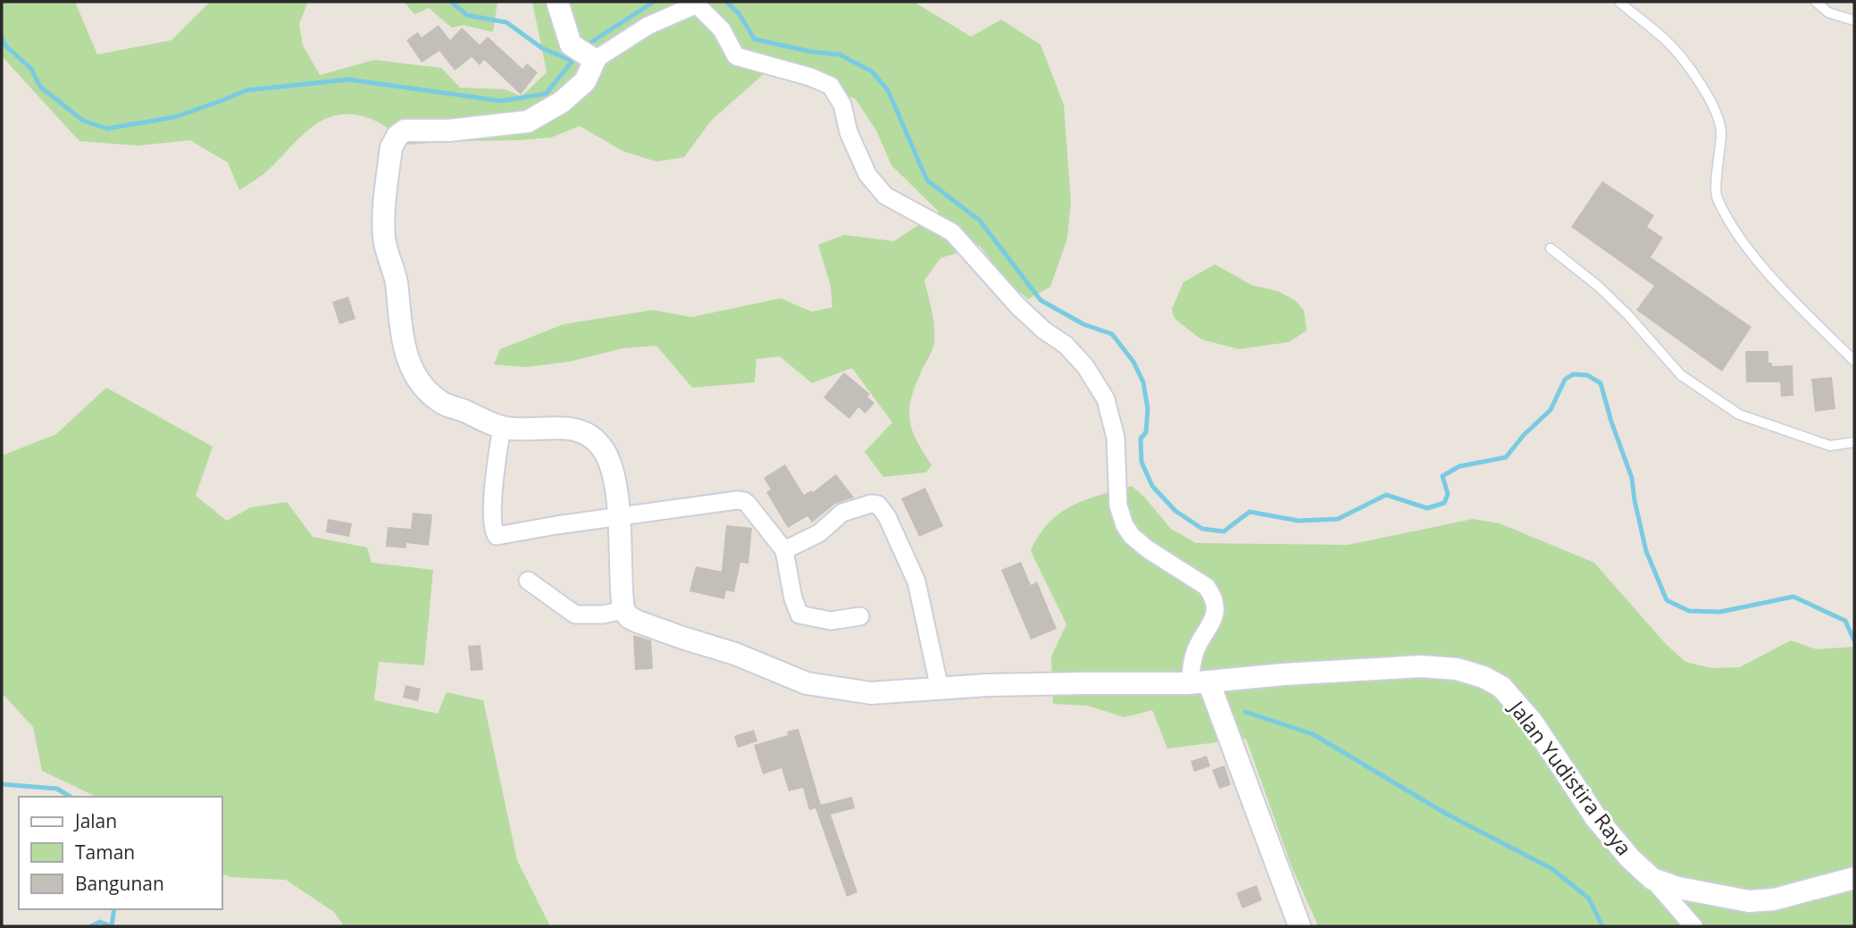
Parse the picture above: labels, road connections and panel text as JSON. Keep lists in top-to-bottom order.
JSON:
{
  "streets": {
    "street": ["Jalan Yudistira Raya"]
  },
  "legend": ["Jalan", "Taman", "Bangunan"]
}
